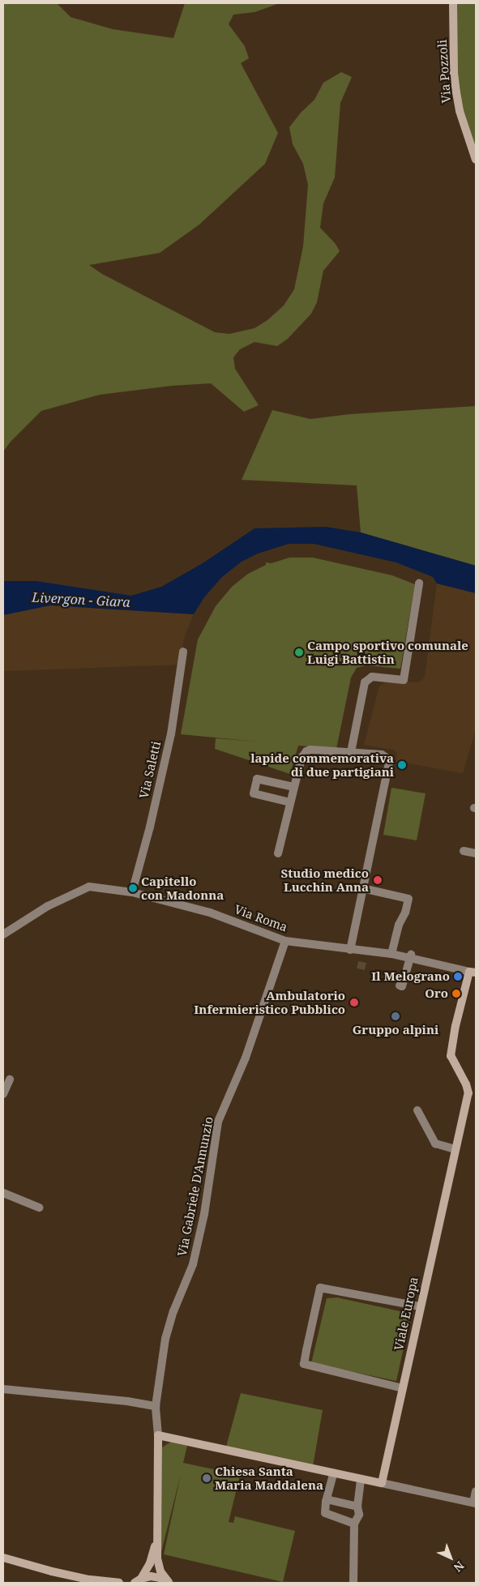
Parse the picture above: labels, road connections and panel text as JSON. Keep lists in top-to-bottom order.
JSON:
{
  "streets": {
    "main road": ["Via Pozzoli", "Via Gabriele D'Annunzio", "Viale Europa"],
    "street": ["Via Saletti", "Via Roma"]
  },
  "crossings": [
    ["Via Saletti", "Via Roma"],
    ["Via Roma", "Via Gabriele D'Annunzio"],
    ["Via Roma", "Viale Europa"]
  ],
  "water": ["Livergon - Giara"],
  "places": [
    "Campo sportivo comunale Luigi Battistin",
    "lapide commemorativa di due partigiani",
    "Studio medico Lucchin Anna",
    "Capitello con Madonna",
    "Il Melograno",
    "Oro",
    "Ambulatorio Infermieristico Pubblico",
    "Gruppo alpini",
    "Chiesa Santa Maria Maddalena"
  ],
  "north": "bottom right"
}
